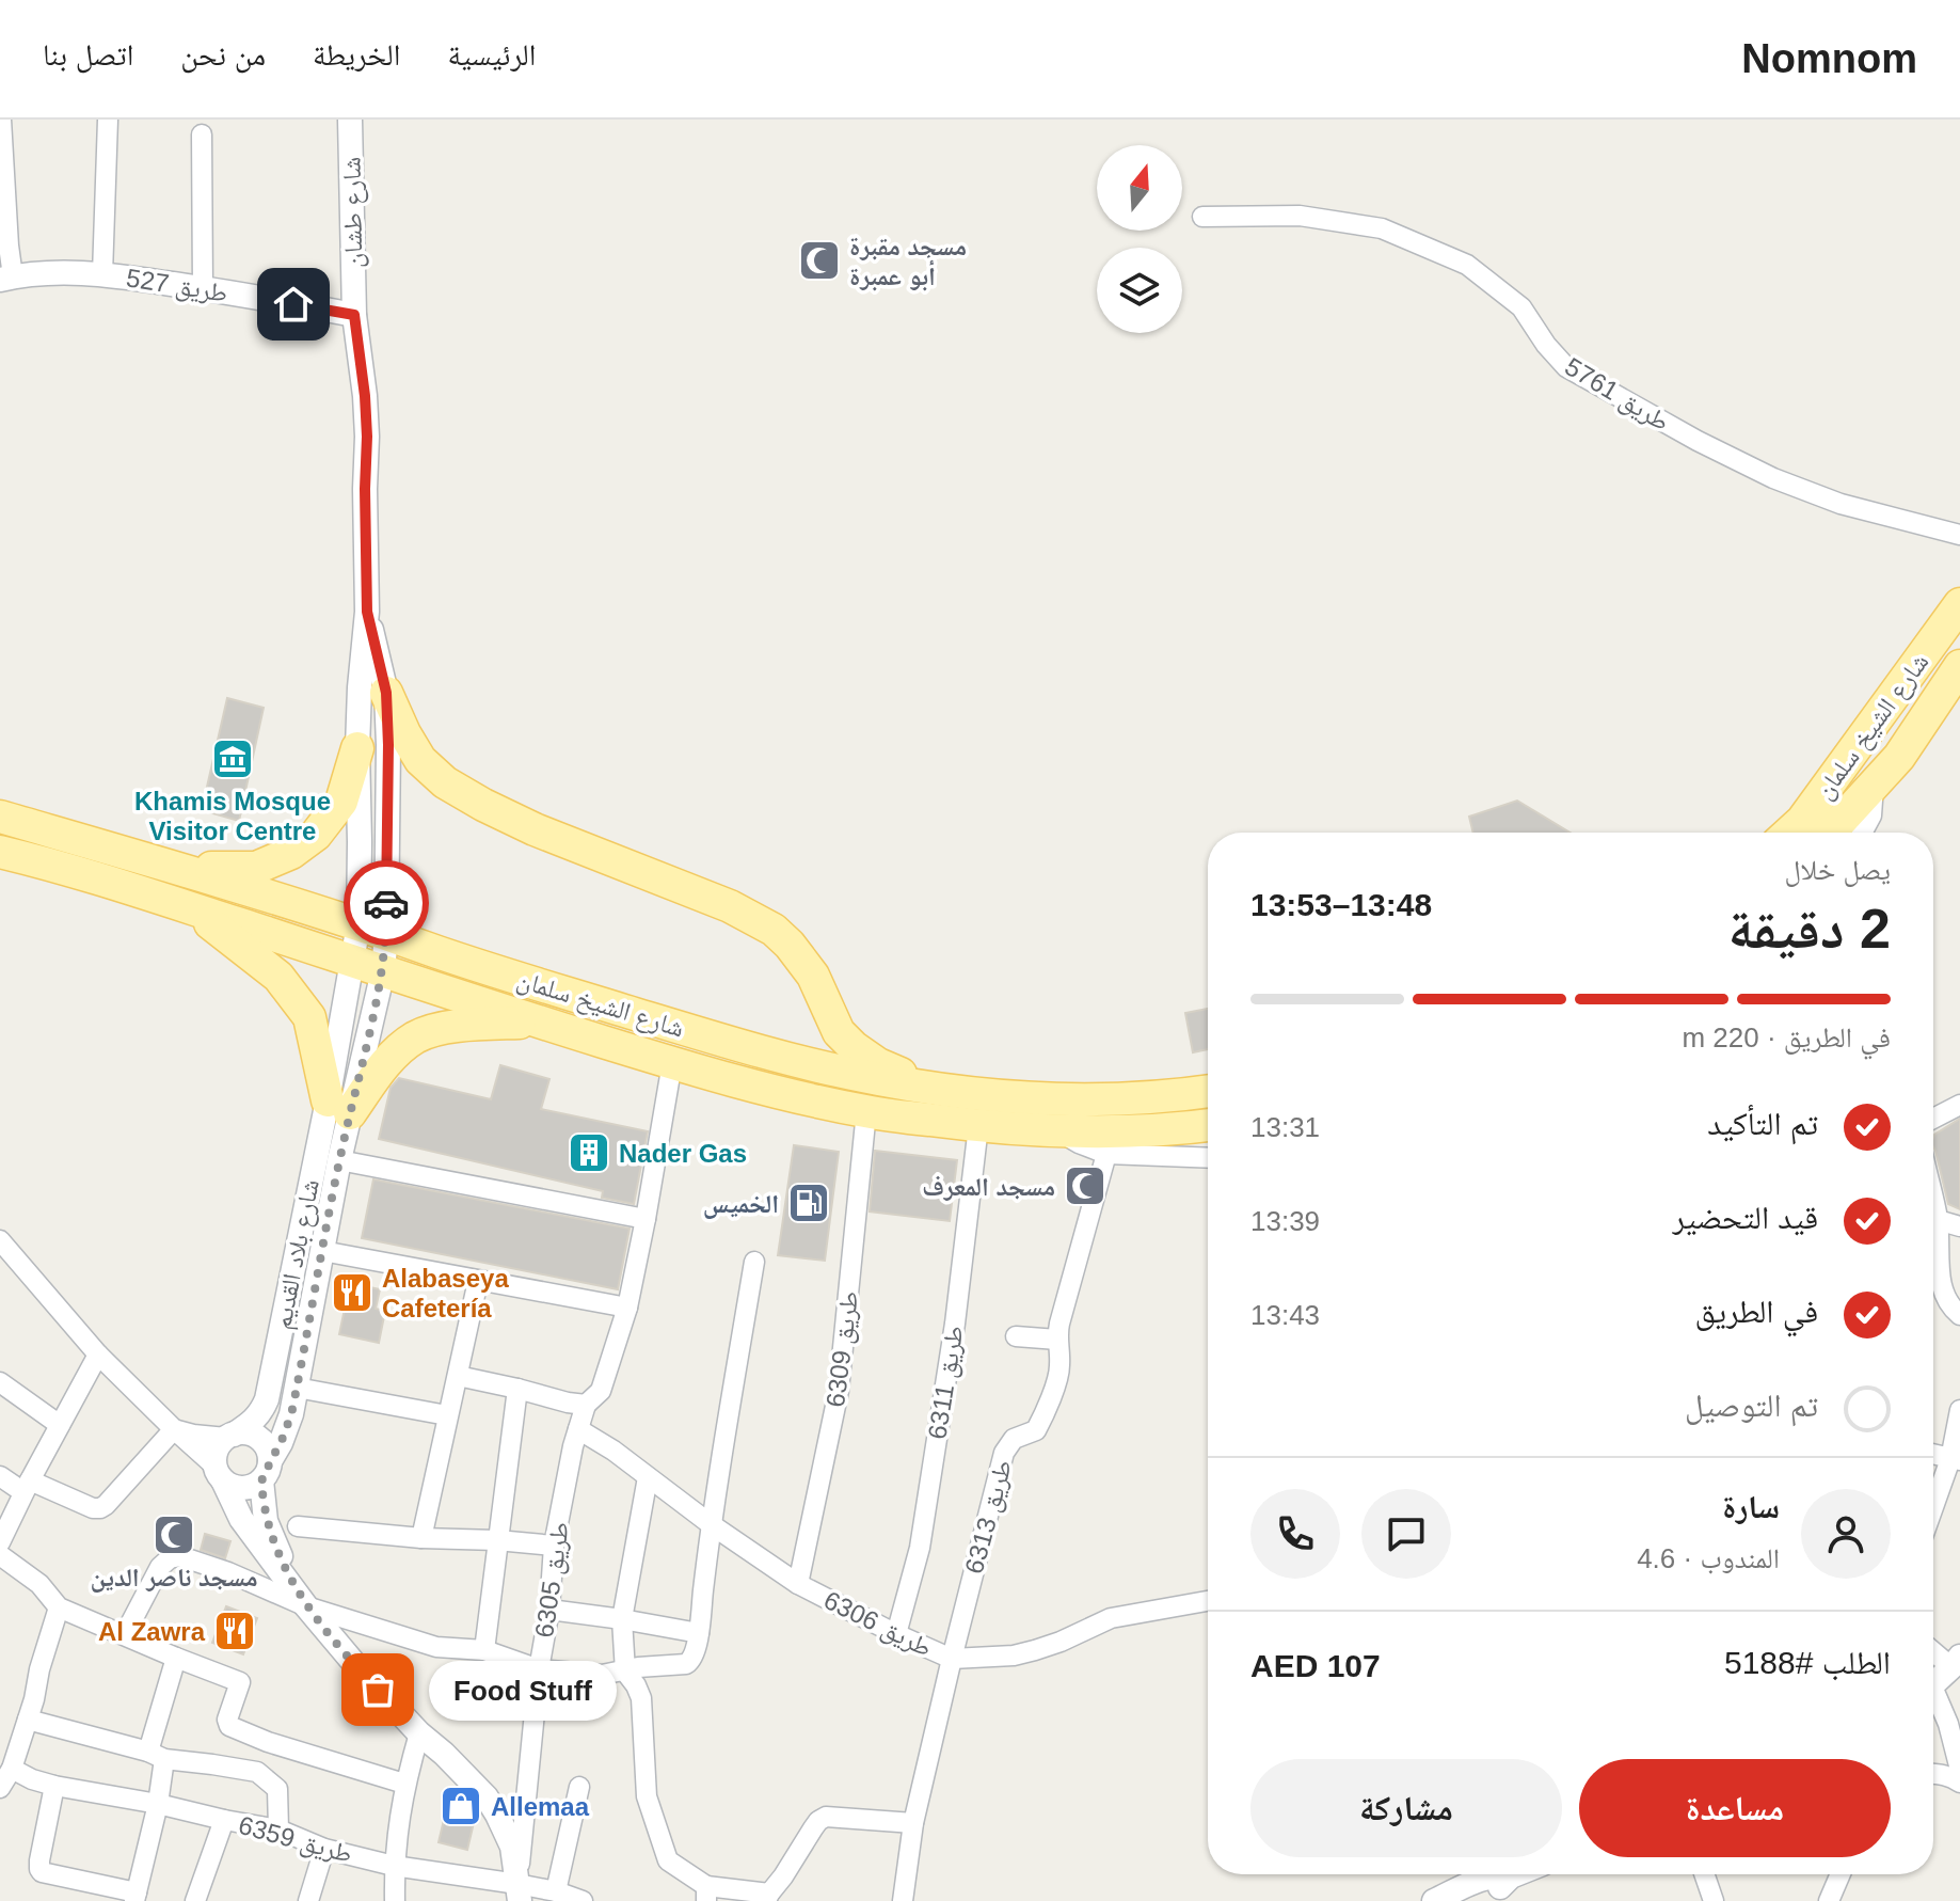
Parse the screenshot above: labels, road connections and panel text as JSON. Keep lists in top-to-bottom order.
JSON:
{
  "streets": {
    "main road": ["شارع الشيخ سلمان"],
    "street": [
      "شارع طشان",
      "طريق 527",
      "طريق 5761",
      "شارع بلاد القديم",
      "طريق 6309",
      "طريق 6311",
      "طريق 6313",
      "طريق 6305",
      "طريق 6306",
      "طريق 6359"
    ]
  },
  "crossings": [
    ["شارع طشان", "طريق 527"],
    ["شارع طشان", "شارع الشيخ سلمان"],
    ["شارع طشان", "شارع بلاد القديم"],
    ["شارع الشيخ سلمان", "شارع بلاد القديم"],
    ["شارع الشيخ سلمان", "طريق 6309"],
    ["شارع الشيخ سلمان", "طريق 6311"],
    ["طريق 6309", "طريق 6306"],
    ["طريق 6311", "طريق 6306"],
    ["طريق 6313", "طريق 6306"],
    ["طريق 6305", "طريق 6306"],
    ["طريق 6305", "طريق 6359"]
  ],
  "places": {
    "mosque": ["مسجد مقبرة أبو عمبرة", "مسجد المعرف", "مسجد ناصر الدين"],
    "museum": ["Khamis Mosque Visitor Centre"],
    "building": ["Nader Gas"],
    "fuel station": ["الخميس"],
    "restaurant": ["Alabaseya Cafetería", "Al Zawra"],
    "other": ["Food Stuff"],
    "shop": ["Allemaa"]
  },
  "north": "top",
  "page": {
    "header": "Nomnom",
    "nav": [
      "الرئيسية",
      "الخريطة",
      "من نحن",
      "اتصل بنا"
    ],
    "heading": ["2 دقيقة", "يصل خلال", "13:48–13:53"],
    "panel": [
      "سارة",
      "المندوب · 4.6",
      "الطلب #5188",
      "AED 107"
    ],
    "bar": "في الطريق · 220 m",
    "list": [
      ["تم التأكيد", "13:31"],
      ["قيد التحضير", "13:39"],
      ["في الطريق", "13:43"],
      "تم التوصيل"
    ],
    "bubble": "Food Stuff",
    "buttons": ["مساعدة", "مشاركة"]
  }
}
